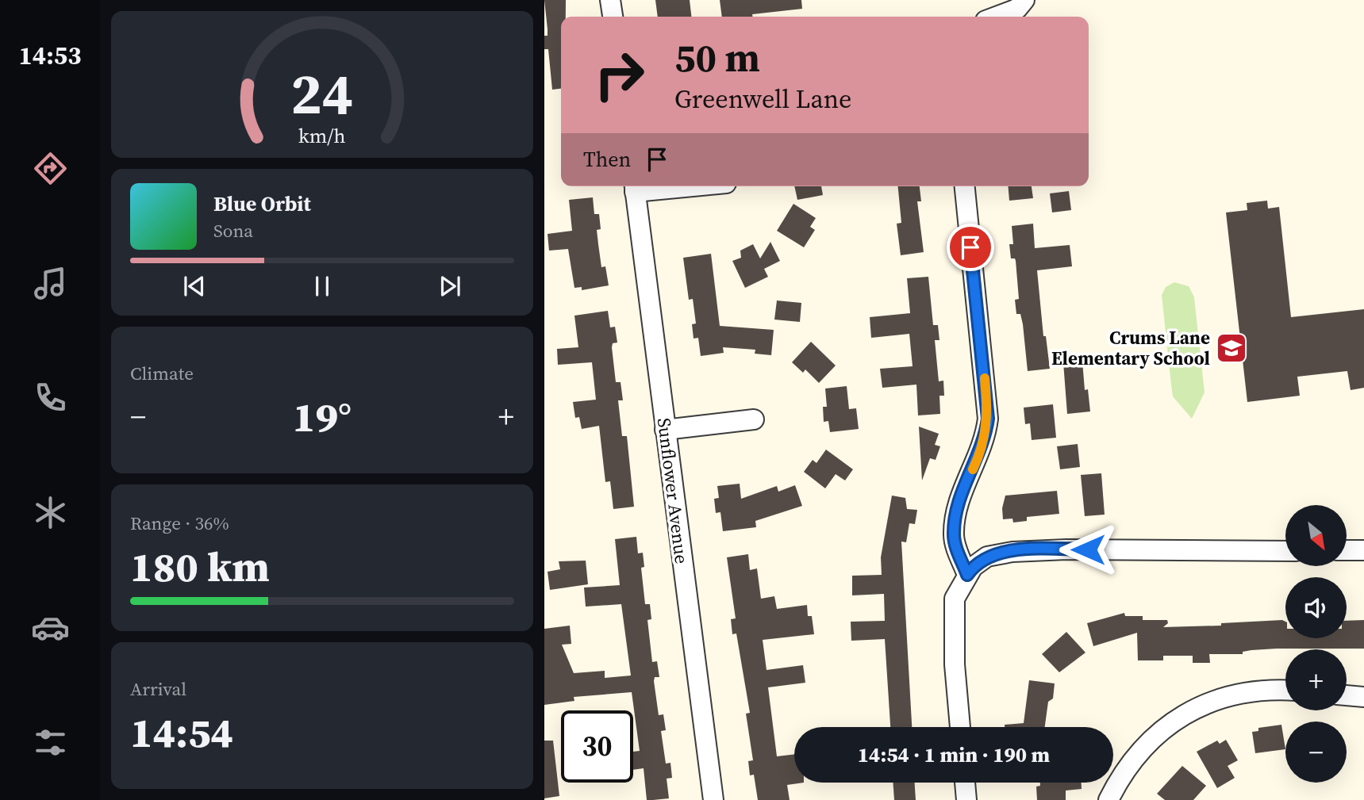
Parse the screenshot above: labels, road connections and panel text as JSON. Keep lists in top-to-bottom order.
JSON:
{
  "streets": {
    "street": ["Sunflower Avenue"]
  },
  "places": {
    "school or university": ["Crums Lane Elementary School"]
  },
  "north": "bottom right",
  "page": {
    "tabs": "14:53",
    "turn": ["50 m", "Greenwell Lane"],
    "then": "Then",
    "song": ["Blue Orbit", "Sona"],
    "tile": [
      "Climate",
      ["Range · 36%", "180 km"],
      ["Arrival", "14:54"]
    ],
    "heat": ["−", "19°", "+"],
    "map_buttons": ["+", "−"],
    "limit": "30",
    "trip": "14:54 · 1 min · 190 m",
    "gauge": ["24", "km/h"]
  }
}
